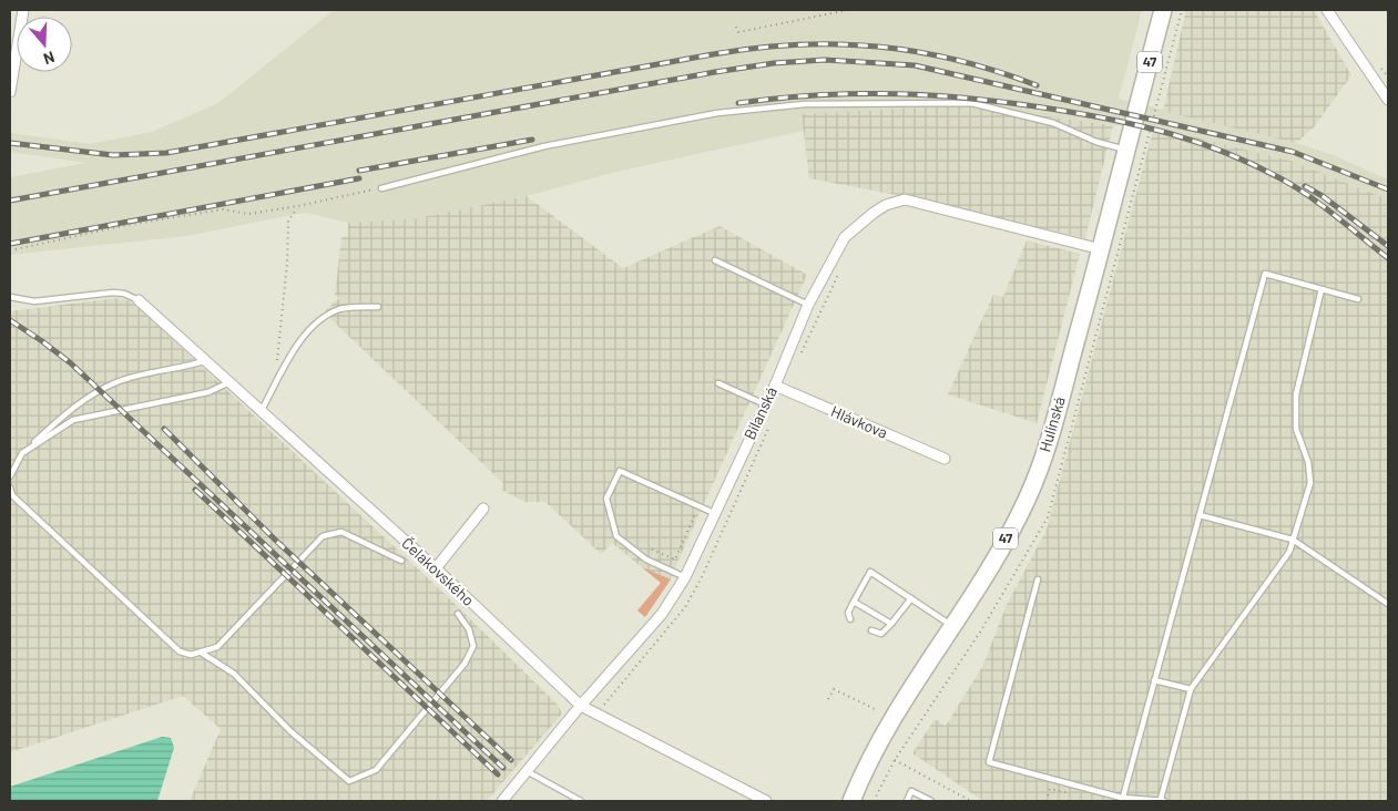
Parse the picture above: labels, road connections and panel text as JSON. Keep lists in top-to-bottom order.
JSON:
{
  "streets": {
    "main road": ["47", "Hulínská"],
    "street": ["Bílanská", "Hlávkova", "Čelakovského"]
  },
  "crossings": [
    ["Bílanská", "Hlávkova"],
    ["Bílanská", "Hulínská"],
    ["Bílanská", "Čelakovského"]
  ],
  "north": "bottom"
}
